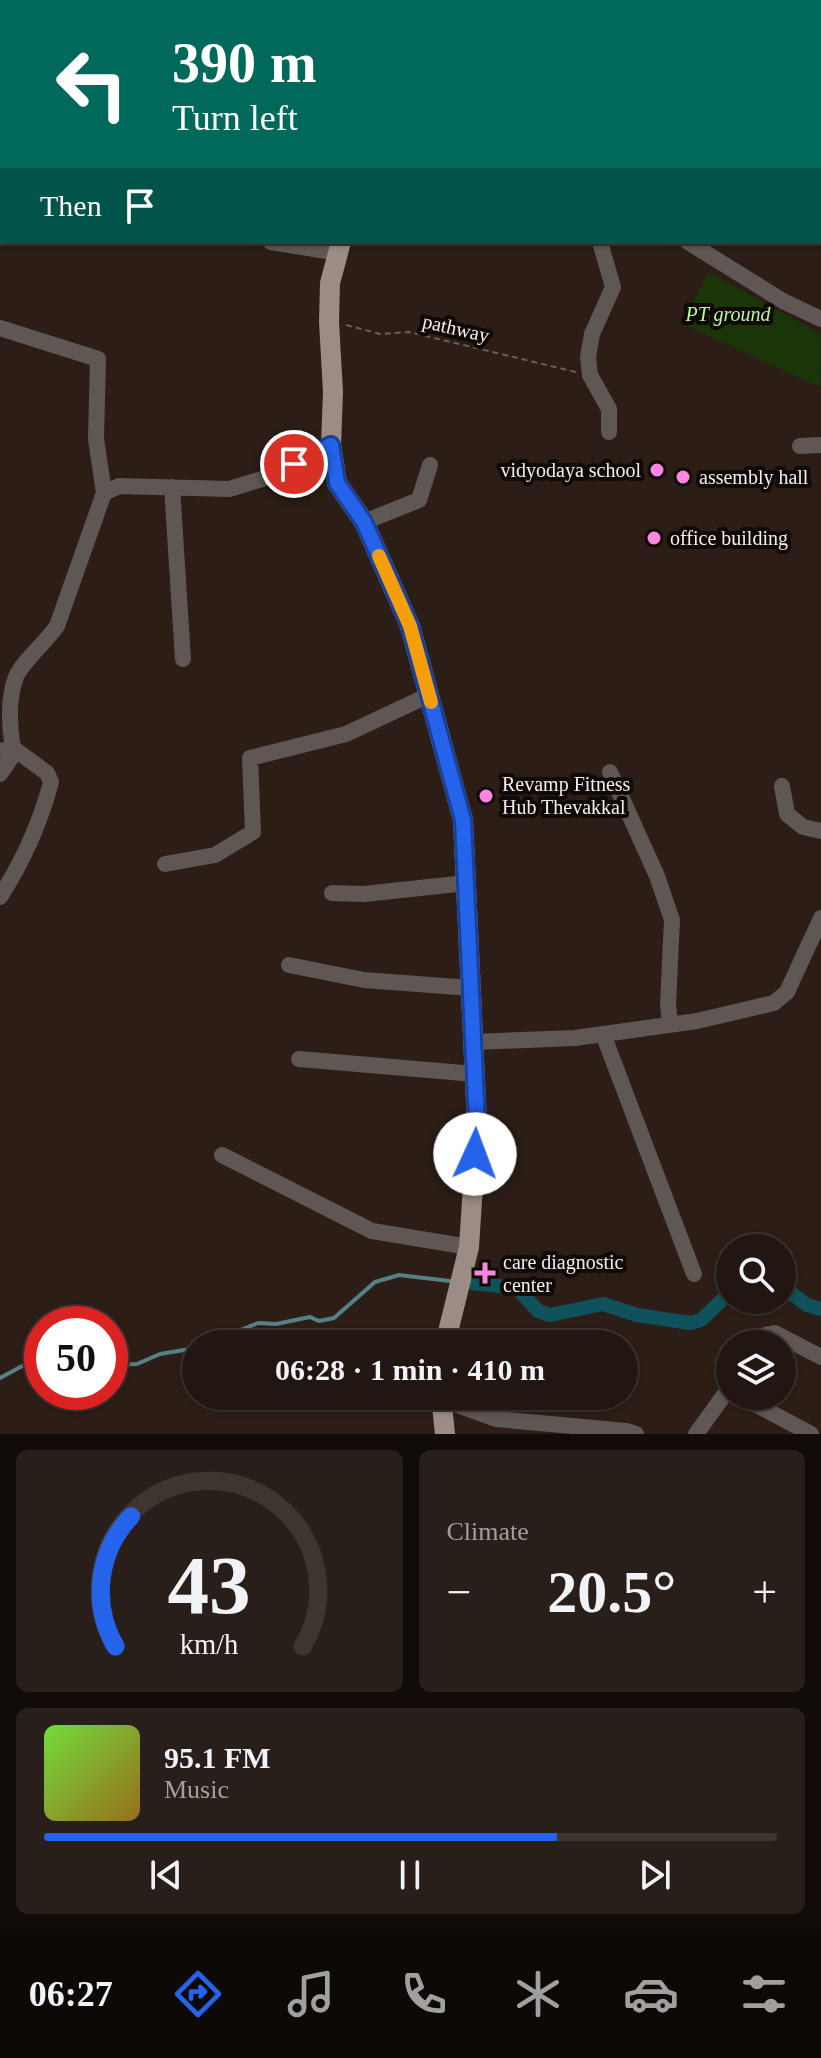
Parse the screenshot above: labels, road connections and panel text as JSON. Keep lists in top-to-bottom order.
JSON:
{
  "streets": {
    "path": ["pathway"]
  },
  "parks": ["PT ground"],
  "places": {
    "other": [
      "vidyodaya school",
      "assembly hall",
      "office building",
      "Revamp Fitness Hub Thevakkal"
    ],
    "health": ["care diagnostic center"]
  },
  "page": {
    "turn": ["390 m", "Turn left"],
    "then": "Then",
    "limit": "50",
    "trip": "06:28 · 1 min · 410 m",
    "tile": "Climate",
    "heat": ["−", "20.5°", "+"],
    "song": ["95.1 FM", "Music"],
    "tabs": "06:27",
    "gauge": ["43", "km/h"]
  }
}
